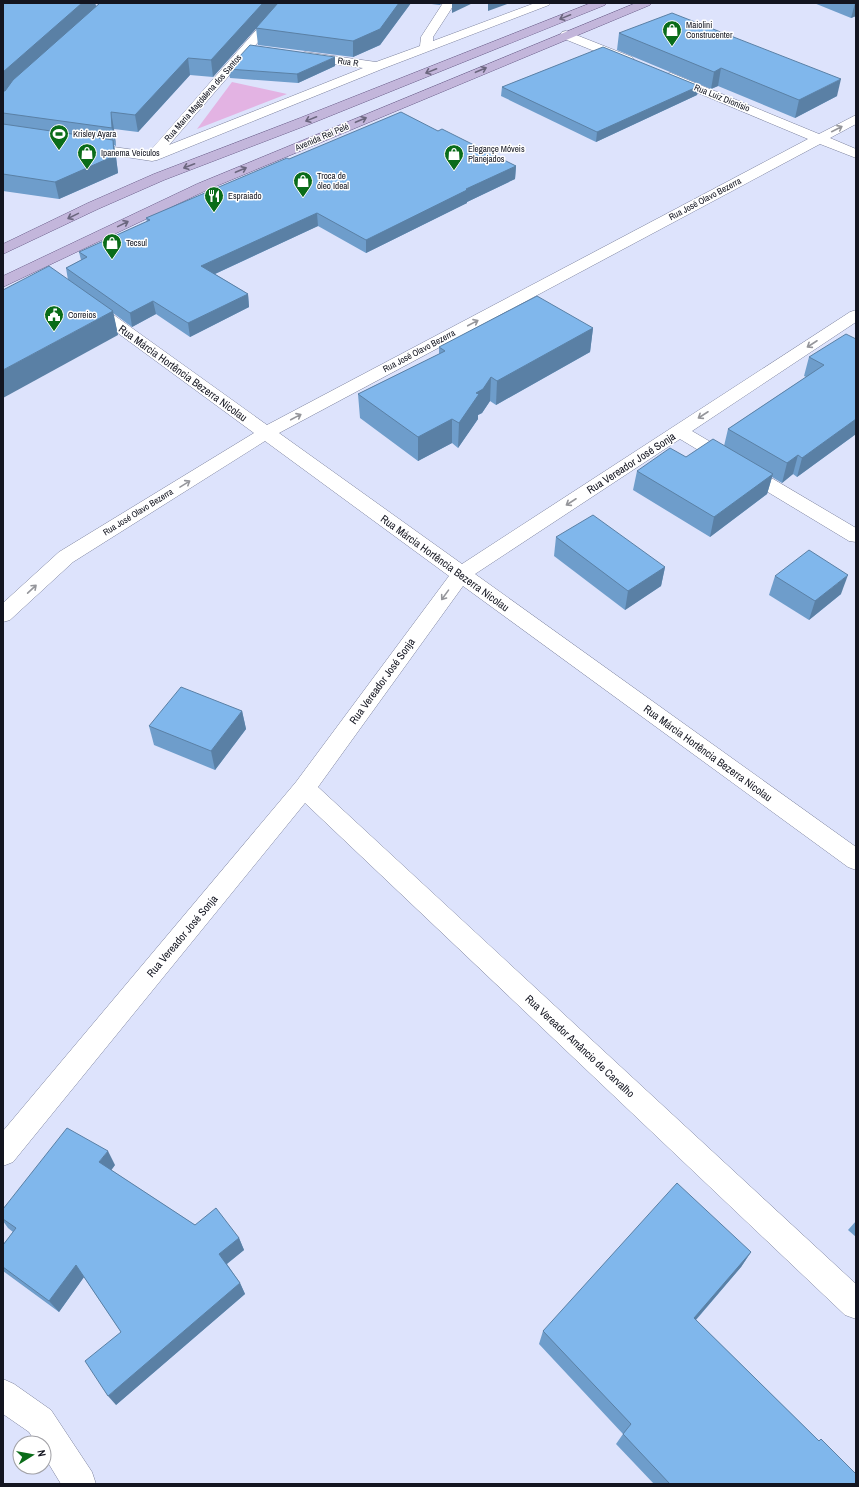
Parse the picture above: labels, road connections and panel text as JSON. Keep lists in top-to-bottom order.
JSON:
{
  "streets": {
    "main road": ["Avenida Rei Pelé"],
    "street": [
      "Rua R",
      "Rua Maria Magdalena dos Santos",
      "Rua Luiz Dionísio",
      "Rua José Olavo Bezerra",
      "Rua Márcia Hortência Bezerra Nicolau",
      "Rua Vereador José Sonja",
      "Rua Vereador Amâncio de Carvalho"
    ]
  },
  "crossings": [
    ["Rua Luiz Dionísio", "Rua José Olavo Bezerra"],
    ["Rua José Olavo Bezerra", "Rua Márcia Hortência Bezerra Nicolau"],
    ["Rua Márcia Hortência Bezerra Nicolau", "Rua Vereador José Sonja"],
    ["Rua Vereador José Sonja", "Rua Vereador Amâncio de Carvalho"]
  ],
  "one_way": ["Rua José Olavo Bezerra", "Rua Vereador José Sonja"],
  "places": {
    "shop": [
      "Maiolini Construcenter",
      "Ipanema Veículos",
      "Elegançe Móveis Planejados",
      "Troca de óleo Ideal",
      "Tecsul"
    ],
    "sports": ["Krisley Ayara"],
    "restaurant": ["Espraiado"],
    "public building": ["Correios"]
  },
  "north": "right"
}
